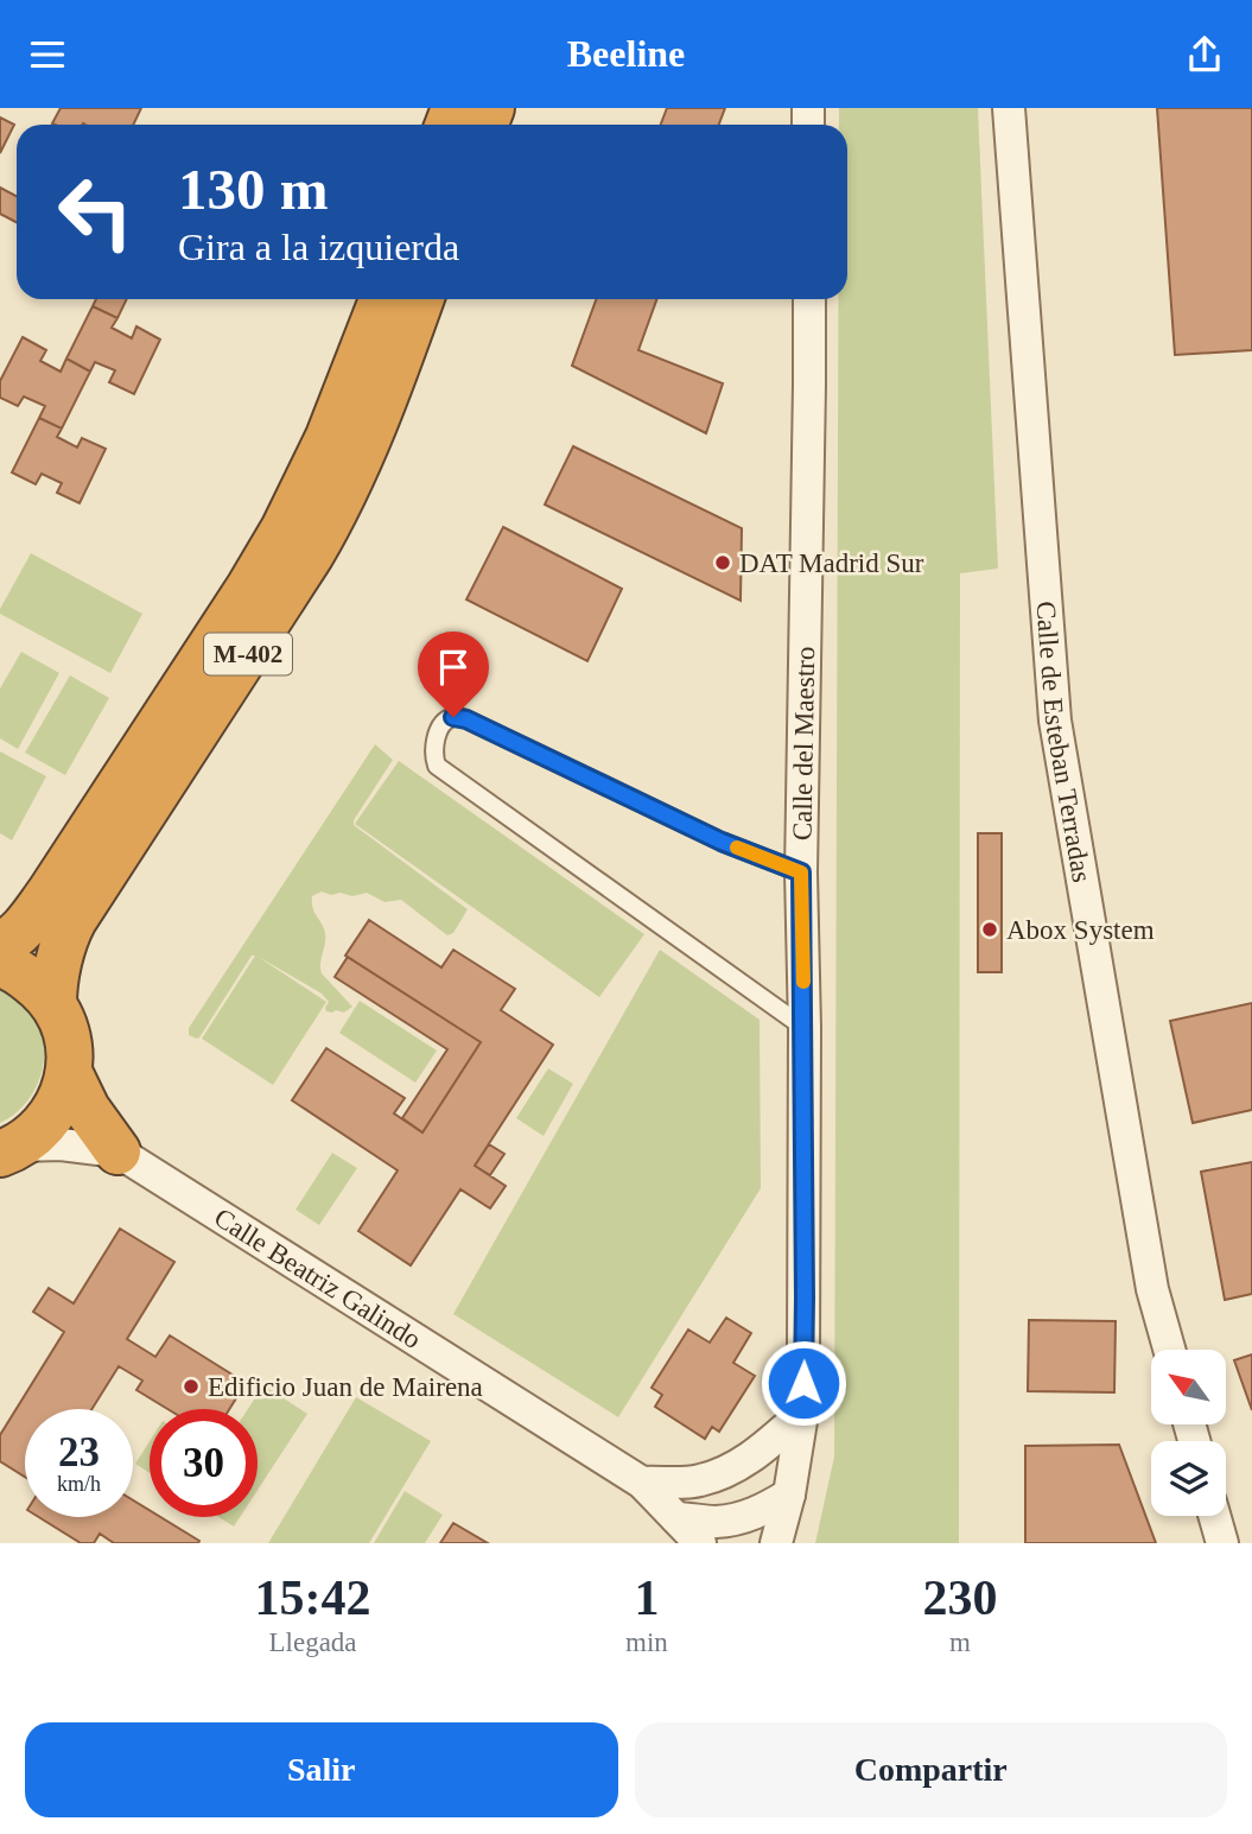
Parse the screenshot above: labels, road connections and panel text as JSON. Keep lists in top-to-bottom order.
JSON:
{
  "streets": {
    "highway": ["M-402"],
    "street": ["Calle de Esteban Terradas", "Calle del Maestro", "Calle Beatriz Galindo"]
  },
  "crossings": [
    ["M-402", "Calle Beatriz Galindo"]
  ],
  "places": ["DAT Madrid Sur", "Abox System", "Edificio Juan de Mairena"],
  "north": "top left",
  "page": {
    "header": "Beeline",
    "turn": ["130 m", "Gira a la izquierda"],
    "speed": "23 km/h",
    "limit": "30",
    "eta": [
      "15:42",
      "Llegada",
      "1",
      "min",
      "230",
      "m"
    ],
    "buttons": ["Salir", "Compartir"]
  }
}
